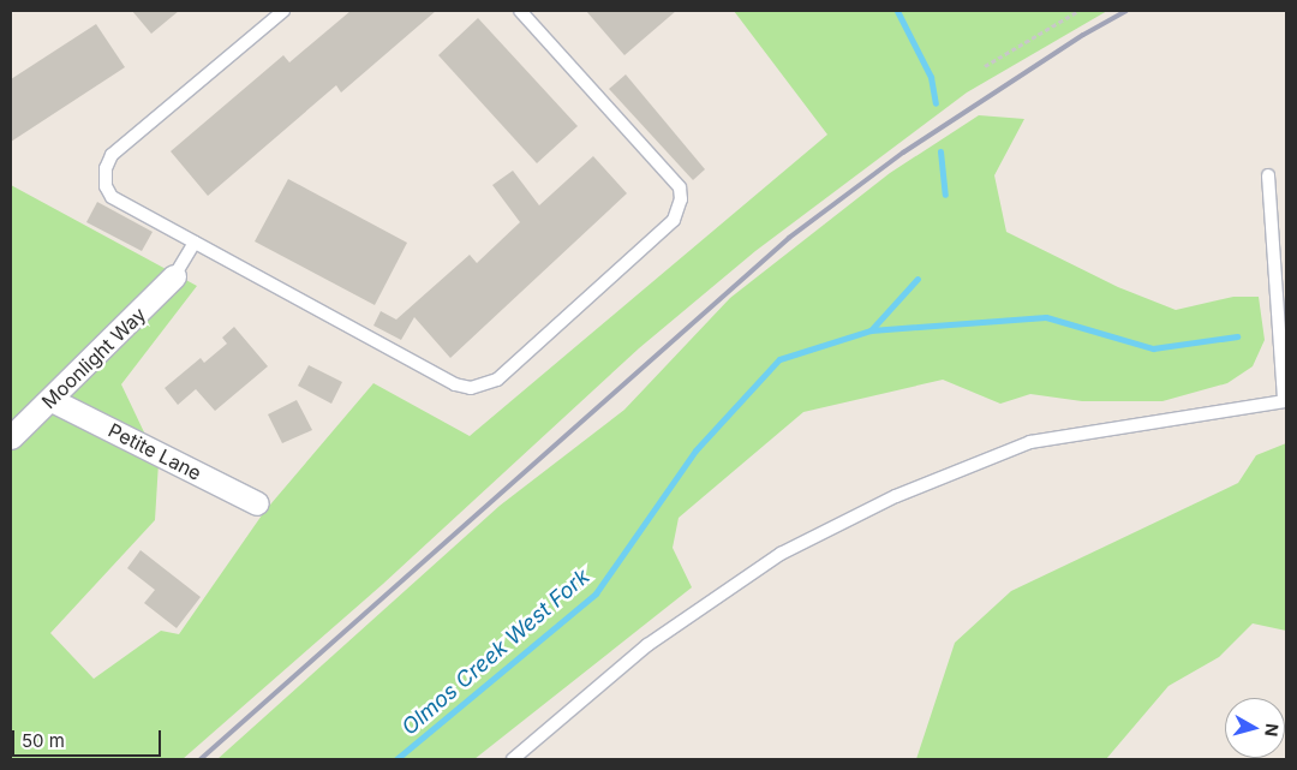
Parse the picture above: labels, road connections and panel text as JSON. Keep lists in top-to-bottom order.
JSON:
{
  "streets": {
    "street": ["Moonlight Way", "Petite Lane"]
  },
  "crossings": [
    ["Moonlight Way", "Petite Lane"]
  ],
  "water": ["Olmos Creek West Fork"],
  "scale_bar": "50 m",
  "north": "right"
}
